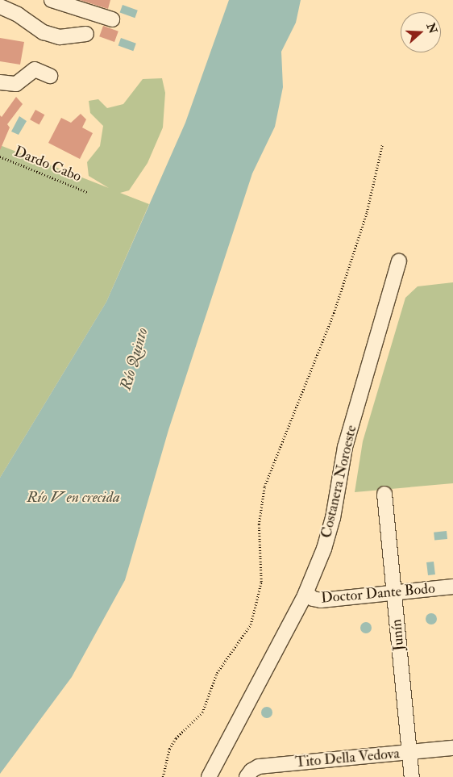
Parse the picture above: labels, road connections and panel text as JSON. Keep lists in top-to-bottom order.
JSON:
{
  "streets": {
    "street": [
      "Costanera Noroeste",
      "Doctor Dante Bodo",
      "Junín",
      "Tito Della Vedova"
    ],
    "path": ["Dardo Cabo"]
  },
  "crossings": [
    ["Costanera Noroeste", "Doctor Dante Bodo"],
    ["Doctor Dante Bodo", "Junín"],
    ["Junín", "Tito Della Vedova"]
  ],
  "water": ["Río Quinto", "Río V en crecida"],
  "north": "right"
}
